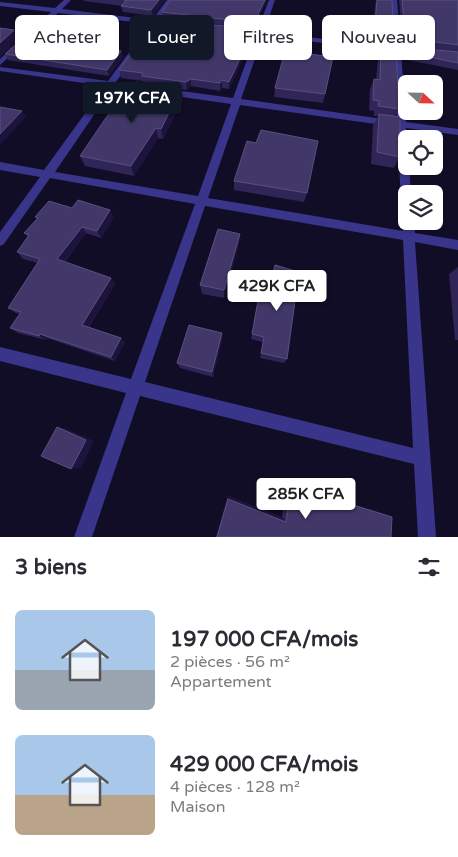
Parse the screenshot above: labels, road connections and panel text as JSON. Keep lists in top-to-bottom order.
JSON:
{
  "north": "right",
  "page": {
    "chip": [
      "Acheter",
      "Louer",
      "Filtres",
      "Nouveau"
    ],
    "price": ["197K CFA", "429K CFA", "285K CFA"],
    "heading": "3 biens",
    "list": [
      {
        "name": "197 000 CFA/mois",
        "note": "2 pièces · 56 m² · Appartement"
      },
      {
        "name": "429 000 CFA/mois",
        "note": "4 pièces · 128 m² · Maison"
      }
    ]
  }
}
